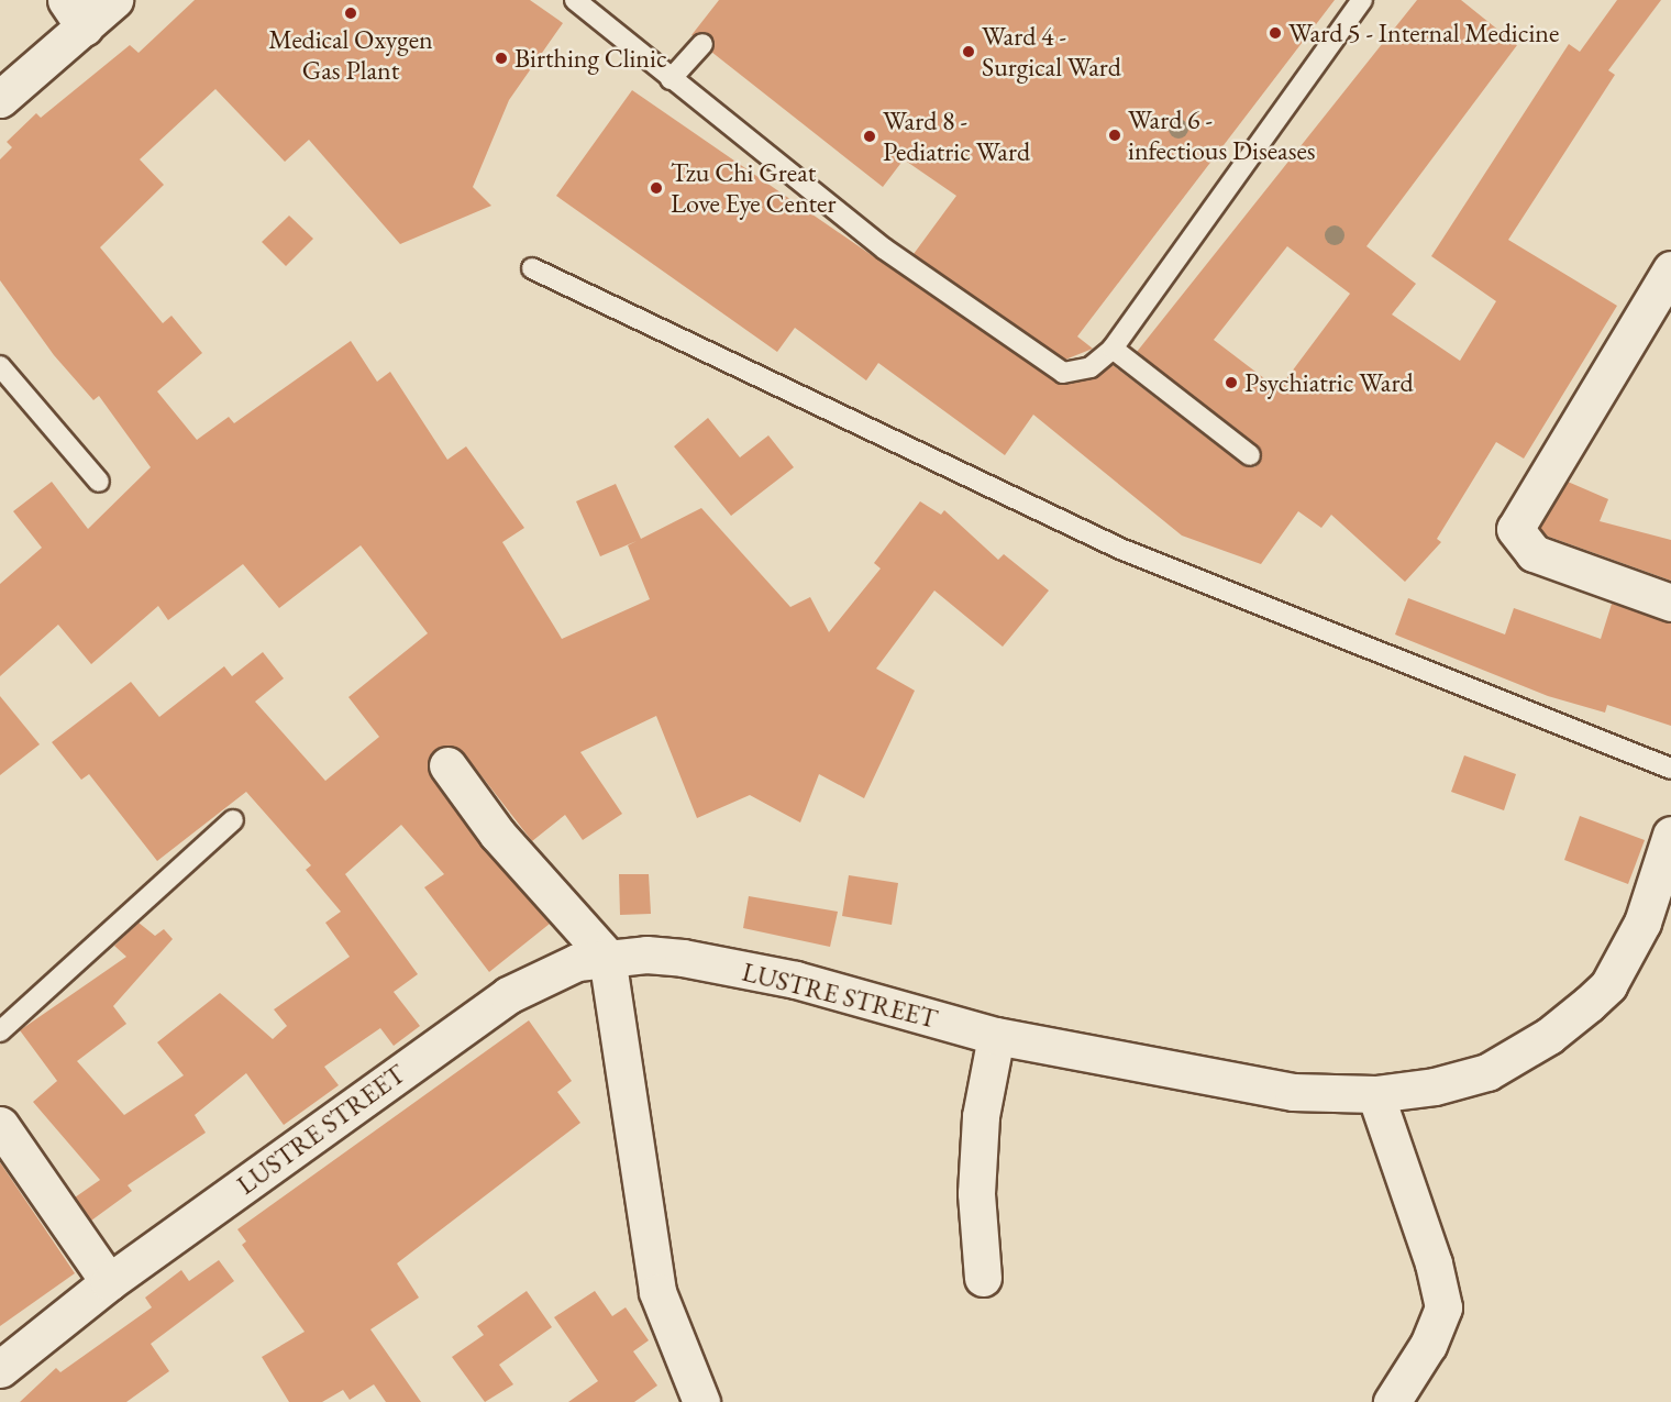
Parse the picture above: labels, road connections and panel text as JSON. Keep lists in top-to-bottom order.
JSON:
{
  "streets": {
    "street": ["LUSTRE STREET"]
  },
  "places": [
    "Medical Oxygen Gas Plant",
    "Ward 5 - Internal Medicine",
    "Ward 4 - Surgical Ward",
    "Birthing Clinic",
    "Ward 6 - infectious Diseases",
    "Ward 8 - Pediatric Ward",
    "Tzu Chi Great Love Eye Center",
    "Psychiatric Ward"
  ]
}
